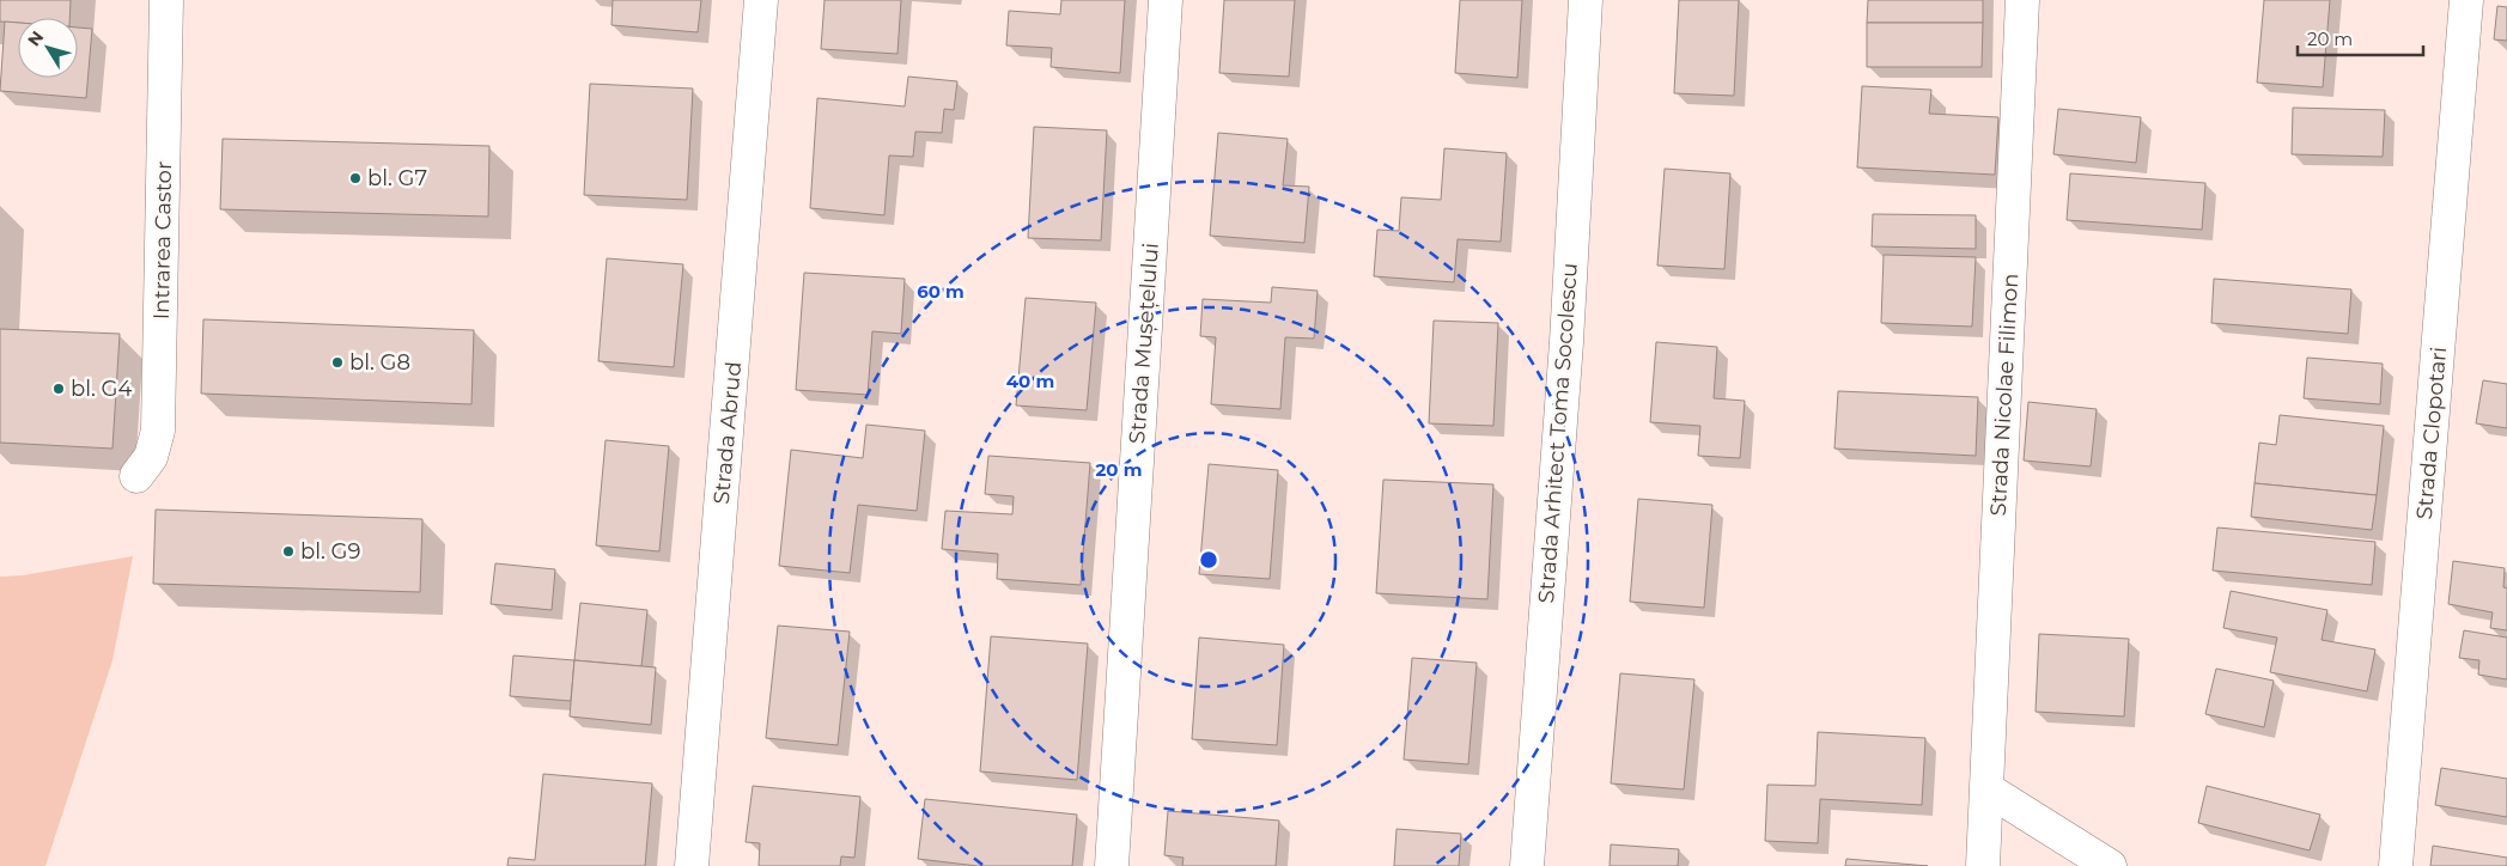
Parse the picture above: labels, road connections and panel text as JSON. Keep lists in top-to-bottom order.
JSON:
{
  "streets": {
    "street": [
      "Intrarea Castor",
      "Strada Mușețelului",
      "Strada Nicolae Filimon",
      "Strada Abrud",
      "Strada Arhitect Toma Socolescu",
      "Strada Clopotari"
    ]
  },
  "places": [
    "bl. G7",
    "bl. G8",
    "bl. G4",
    "bl. G9"
  ],
  "scale_bar": "20 m",
  "north": "top left",
  "rings": ["60 m", "40 m", "20 m"]
}
